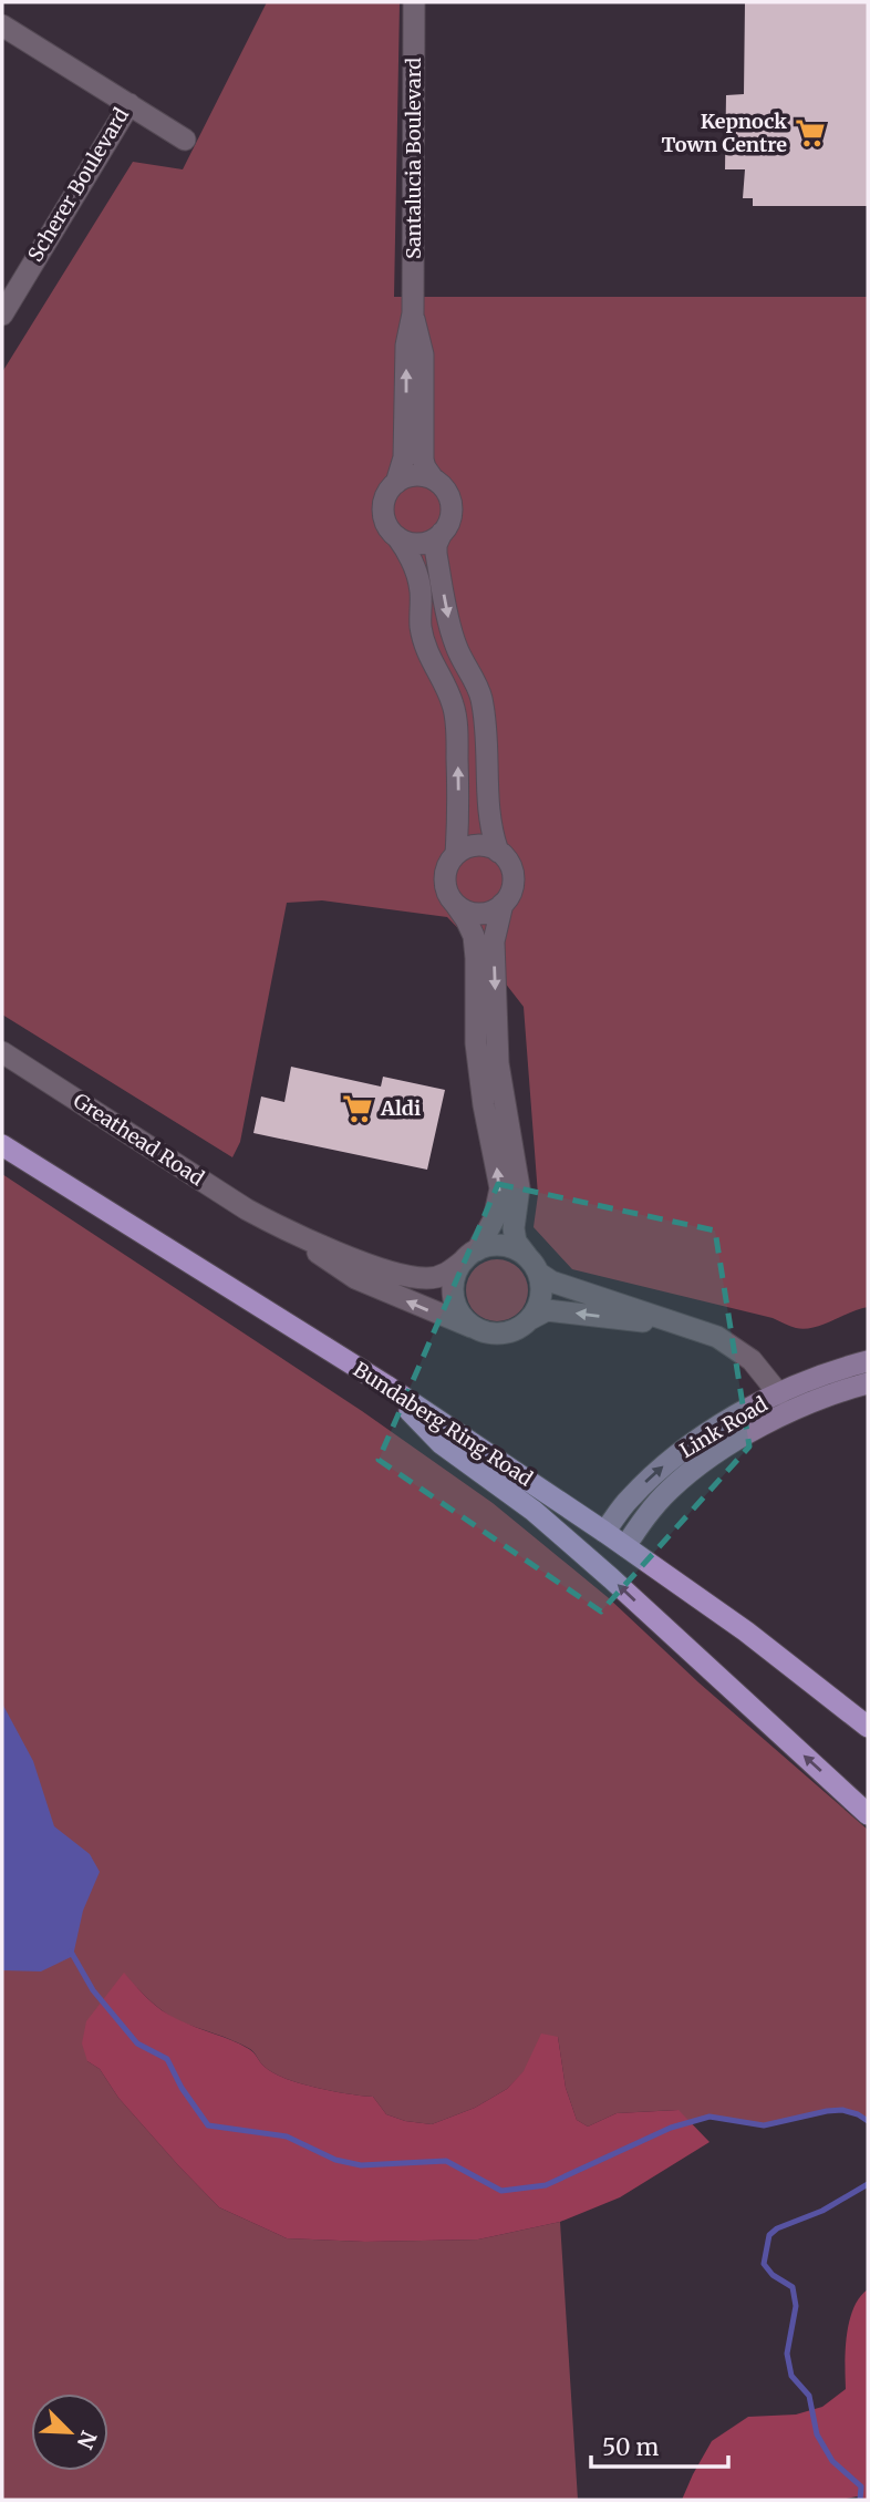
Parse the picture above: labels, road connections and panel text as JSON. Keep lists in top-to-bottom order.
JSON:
{
  "streets": {
    "main road": ["Bundaberg Ring Road", "Link Road"],
    "street": ["Santalucia Boulevard", "Scherer Boulevard", "Greathead Road"]
  },
  "crossings": [
    ["Greathead Road", "Link Road"],
    ["Bundaberg Ring Road", "Link Road"]
  ],
  "places": {
    "supermarket": ["Kepnock Town Centre", "Aldi"]
  },
  "scale_bar": "50 m",
  "north": "bottom right"
}
